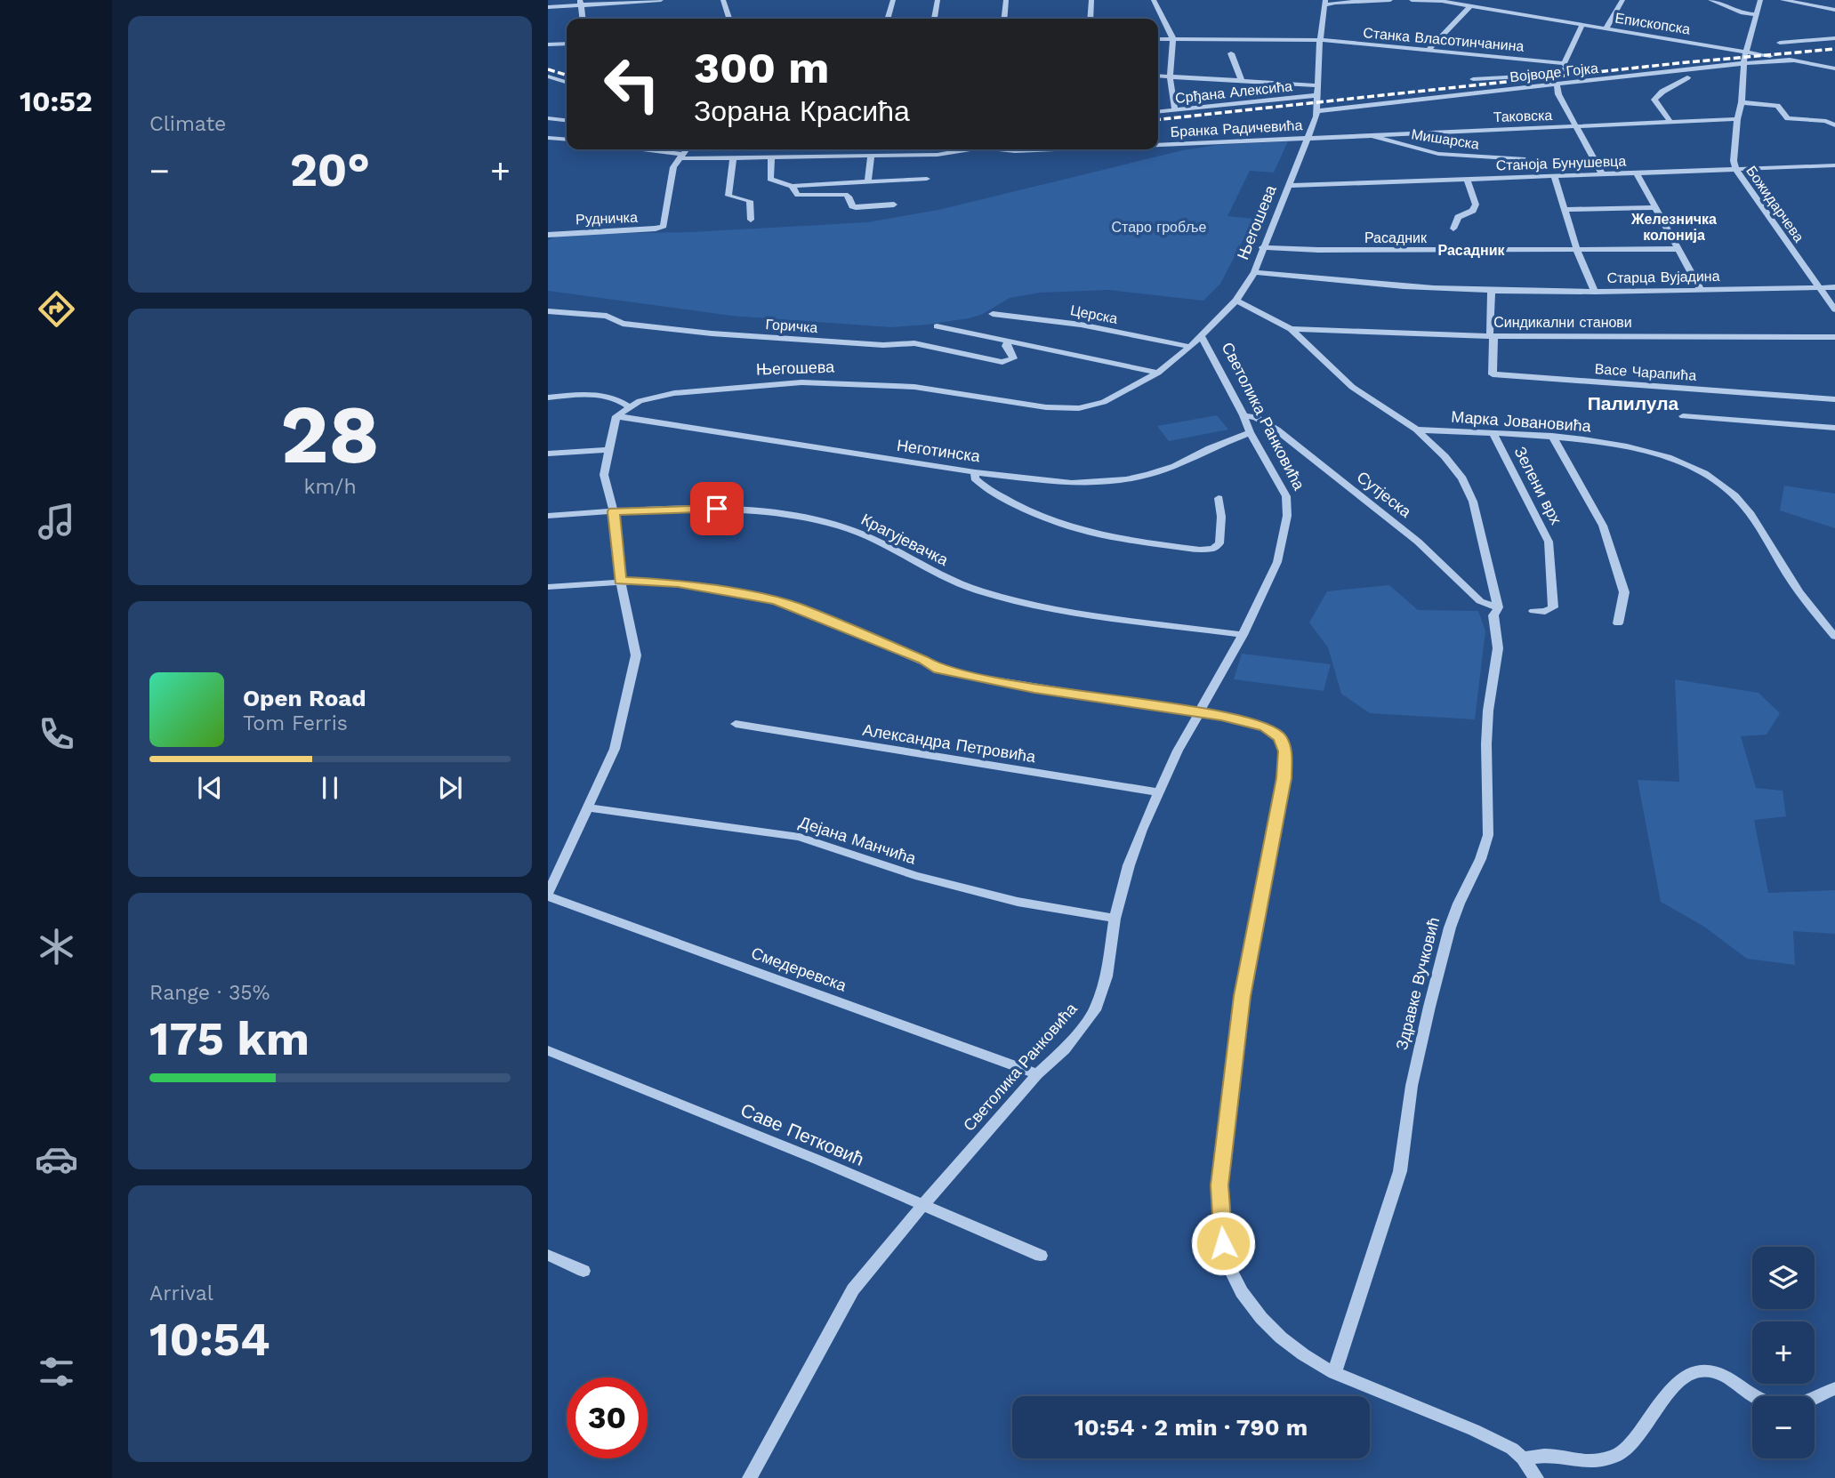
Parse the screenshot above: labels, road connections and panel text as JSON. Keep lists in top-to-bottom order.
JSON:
{
  "streets": {
    "street": [
      "Епископска",
      "Станка Власотинчанина",
      "Војводе Гојка",
      "Срђана Алексића",
      "Таковска",
      "Бранка Радичевића",
      "Мишарска",
      "Станоја Бунушевца",
      "Божидарчева",
      "Рудничка",
      "Његошева",
      "Расадник",
      "Старца Вујадина",
      "Церска",
      "Синдикални станови",
      "Горичка",
      "Васе Чарапића",
      "Светолика Ранковића",
      "Марка Јовановића",
      "Неготинска",
      "Зелени врх",
      "Сутјеска",
      "Крагујевачка",
      "Александра Петровића",
      "Дејана Манчића",
      "Смедеревска",
      "Здравке Вучковић",
      "Саве Петковић"
    ]
  },
  "crossings": [
    ["Епископска", "Војводе Гојка"],
    ["Епископска", "Божидарчева"],
    ["Епископска", "Његошева"],
    ["Станка Власотинчанина", "Његошева"],
    ["Војводе Гојка", "Божидарчева"],
    ["Војводе Гојка", "Његошева"],
    ["Срђана Алексића", "Његошева"],
    ["Таковска", "Бранка Радичевића"],
    ["Таковска", "Мишарска"],
    ["Таковска", "Божидарчева"],
    ["Таковска", "Његошева"],
    ["Бранка Радичевића", "Рудничка"],
    ["Бранка Радичевића", "Његошева"],
    ["Станоја Бунушевца", "Божидарчева"],
    ["Станоја Бунушевца", "Његошева"],
    ["Божидарчева", "Старца Вујадина"],
    ["Његошева", "Расадник"],
    ["Његошева", "Старца Вујадина"],
    ["Његошева", "Церска"],
    ["Његошева", "Светолика Ранковића"],
    ["Његошева", "Неготинска"],
    ["Његошева", "Здравке Вучковић"],
    ["Синдикални станови", "Васе Чарапића"],
    ["Синдикални станови", "Здравке Вучковић"],
    ["Светолика Ранковића", "Неготинска"],
    ["Светолика Ранковића", "Сутјеска"],
    ["Светолика Ранковића", "Крагујевачка"],
    ["Светолика Ранковића", "Александра Петровића"],
    ["Светолика Ранковића", "Дејана Манчића"],
    ["Светолика Ранковића", "Смедеревска"],
    ["Светолика Ранковића", "Саве Петковић"],
    ["Марка Јовановића", "Зелени врх"],
    ["Марка Јовановића", "Здравке Вучковић"],
    ["Сутјеска", "Здравке Вучковић"]
  ],
  "districts": ["Железничка колонија", "Расадник", "Палилула"],
  "parks": ["Старо гробље"],
  "page": {
    "tabs": "10:52",
    "tile": [
      "Climate",
      ["28", "km/h"],
      ["Range · 35%", "175 km"],
      ["Arrival", "10:54"]
    ],
    "turn": ["300 m", "Зорана Красића"],
    "heat": ["−", "20°", "+"],
    "song": ["Open Road", "Tom Ferris"],
    "map_buttons": ["+", "−"],
    "limit": "30",
    "trip": "10:54 · 2 min · 790 m"
  }
}
